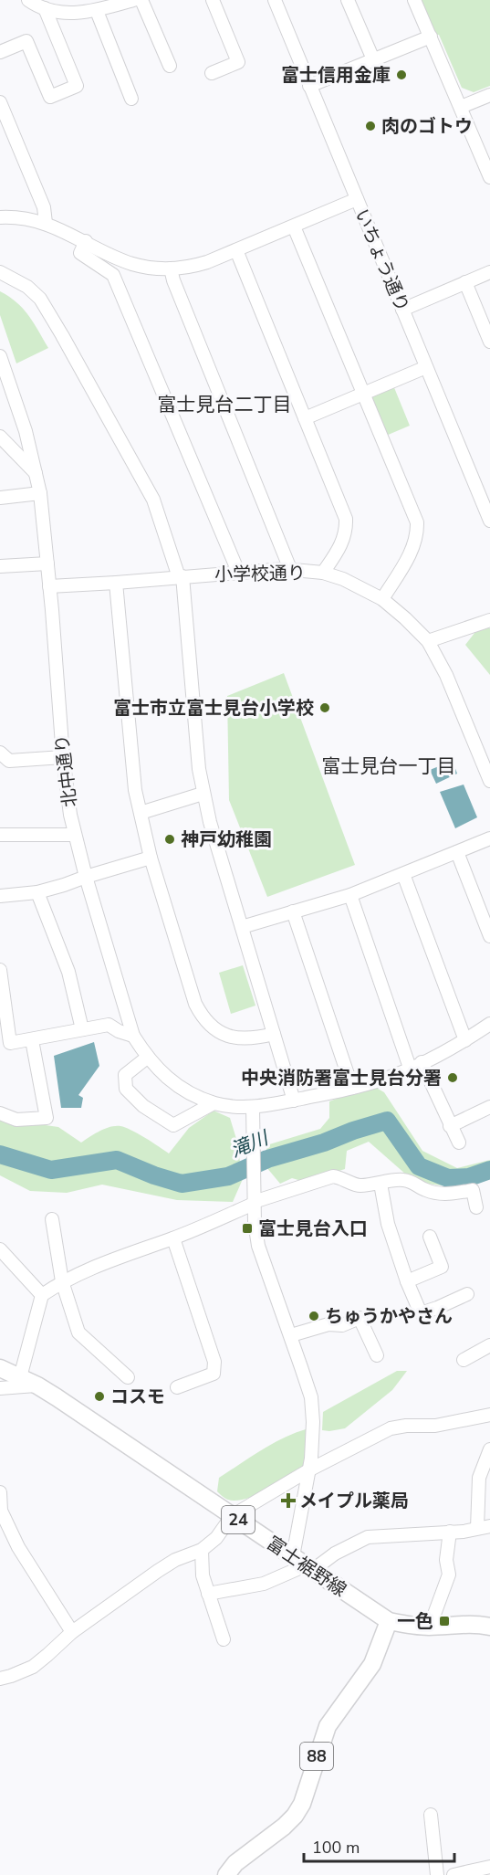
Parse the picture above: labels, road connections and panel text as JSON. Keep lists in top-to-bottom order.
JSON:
{
  "streets": {
    "main road": ["24", "富士裾野線", "88"],
    "street": ["いちょう通り", "小学校通り", "北中通り"]
  },
  "crossings": [
    ["小学校通り", "北中通り"],
    ["富士裾野線", "88"]
  ],
  "districts": ["富士見台二丁目", "富士見台一丁目"],
  "water": ["滝川"],
  "places": {
    "other": [
      "富士信用金庫",
      "肉のゴトウ",
      "富士市立富士見台小学校",
      "神戸幼稚園",
      "中央消防署富士見台分署",
      "ちゅうかやさん",
      "コスモ"
    ],
    "transit": ["富士見台入口", "一色"],
    "health": ["メイプル薬局"]
  },
  "scale_bar": "100 m"
}
